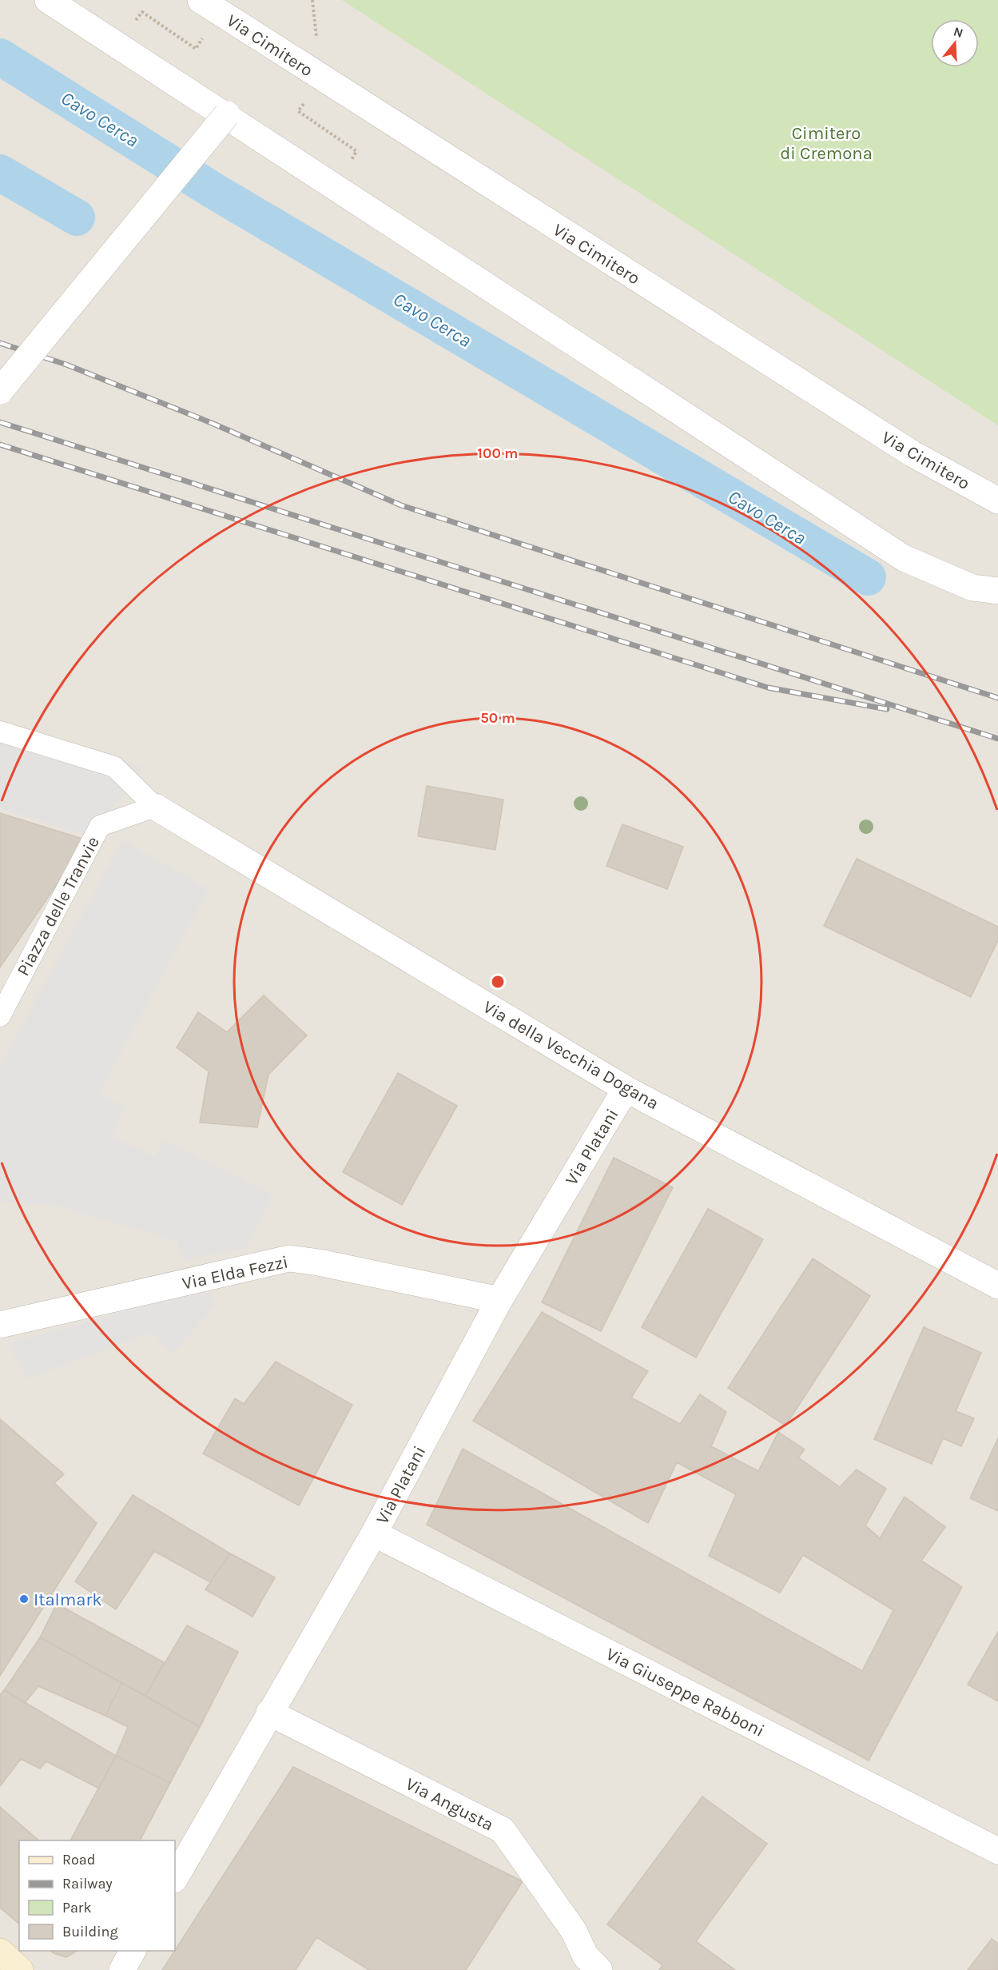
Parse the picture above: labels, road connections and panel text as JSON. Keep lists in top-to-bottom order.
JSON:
{
  "streets": {
    "street": [
      "Via Cimitero",
      "Via della Vecchia Dogana",
      "Via Platani",
      "Via Elda Fezzi",
      "Via Giuseppe Rabboni",
      "Via Angusta"
    ],
    "lane": ["Piazza delle Tranvie"]
  },
  "crossings": [
    ["Piazza delle Tranvie", "Via della Vecchia Dogana"],
    ["Via della Vecchia Dogana", "Via Platani"],
    ["Via Platani", "Via Elda Fezzi"],
    ["Via Platani", "Via Giuseppe Rabboni"],
    ["Via Platani", "Via Angusta"]
  ],
  "water": ["Cavo Cerca"],
  "parks": ["Cimitero di Cremona"],
  "places": ["Italmark"],
  "legend": [
    "Road",
    "Railway",
    "Park",
    "Building"
  ],
  "north": "top",
  "rings": ["100 m", "50 m"]
}
